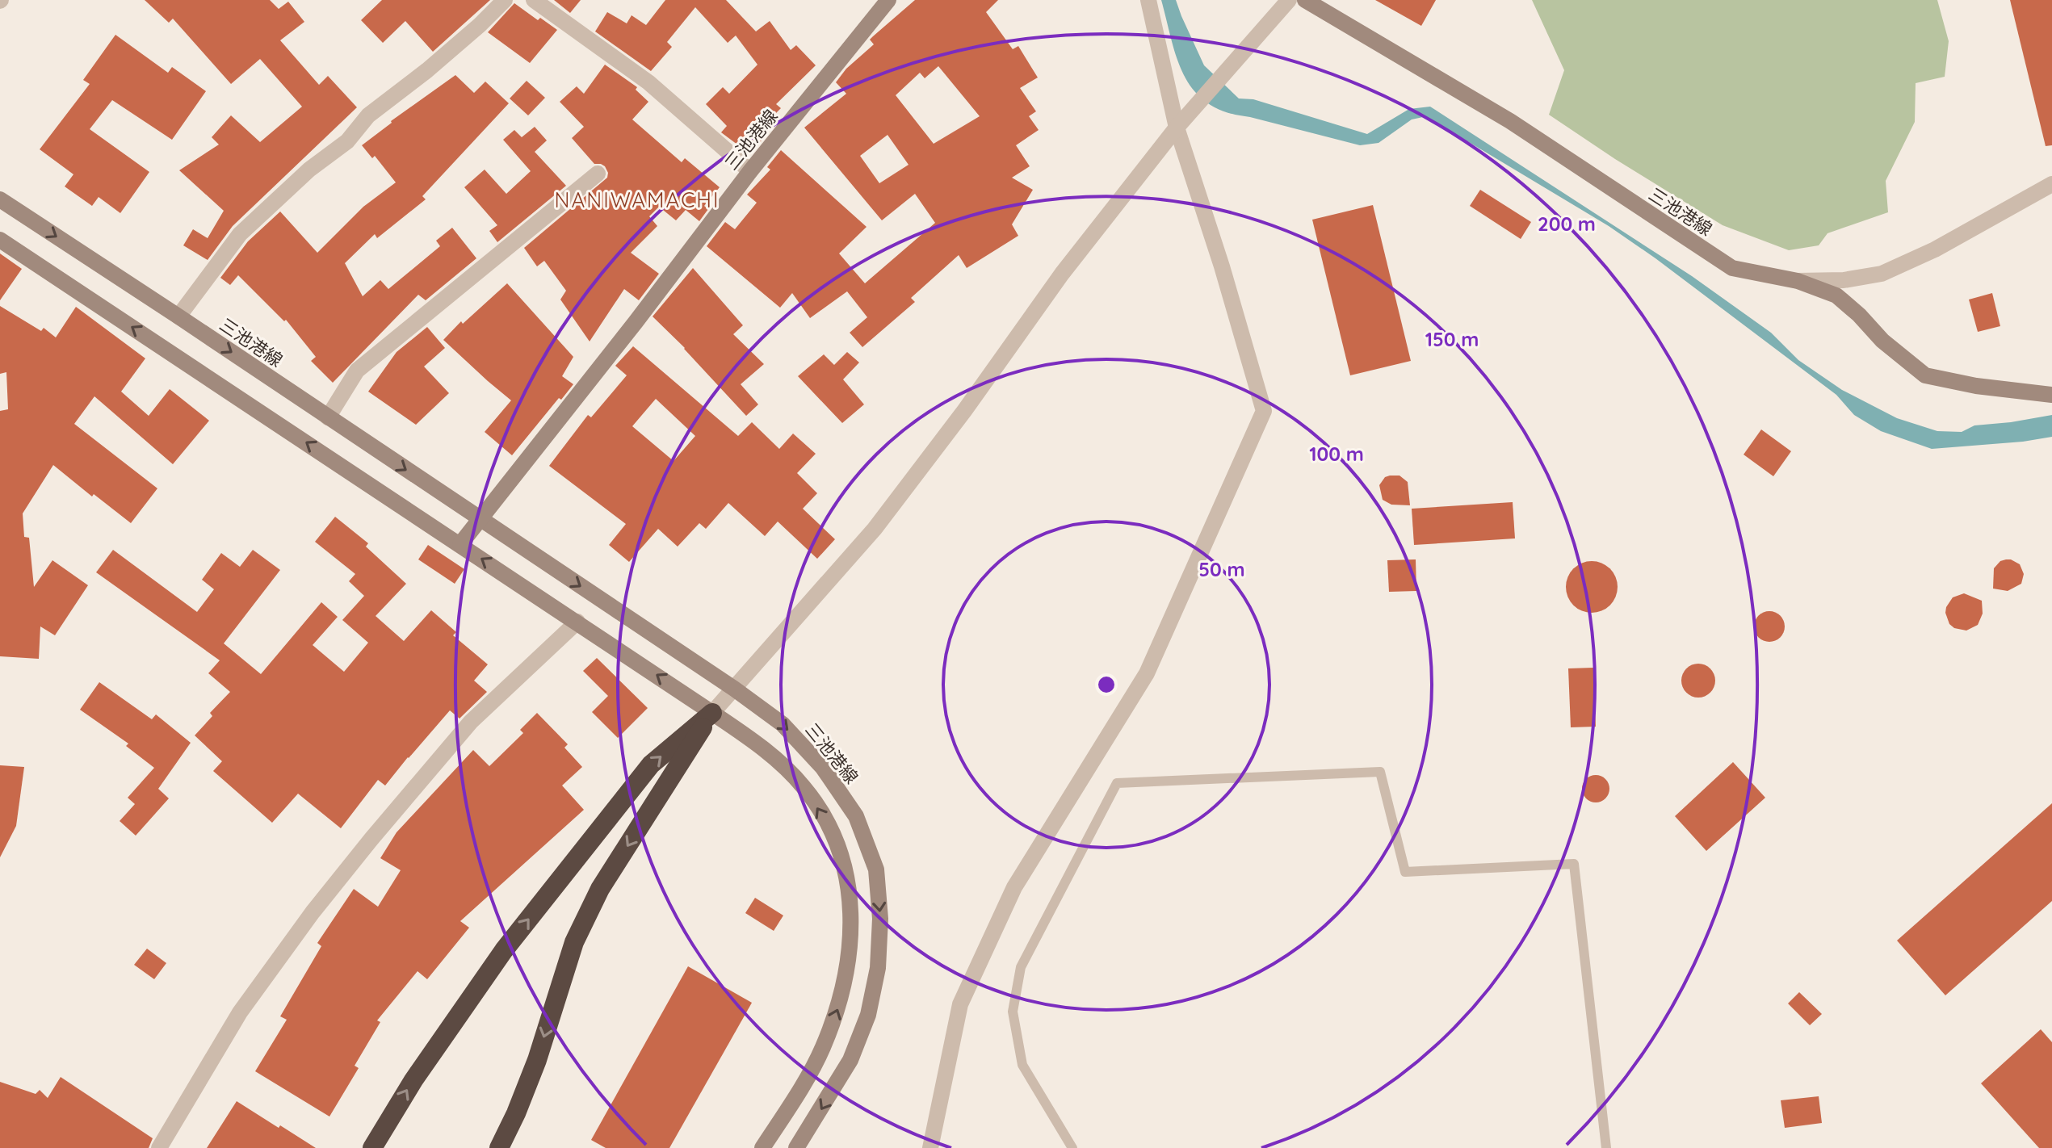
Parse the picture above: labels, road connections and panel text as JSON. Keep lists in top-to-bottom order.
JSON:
{
  "streets": {
    "main road": ["三池港線"]
  },
  "districts": ["NANIWAMACHI"],
  "rings": [
    "200 m",
    "150 m",
    "100 m",
    "50 m"
  ]
}
